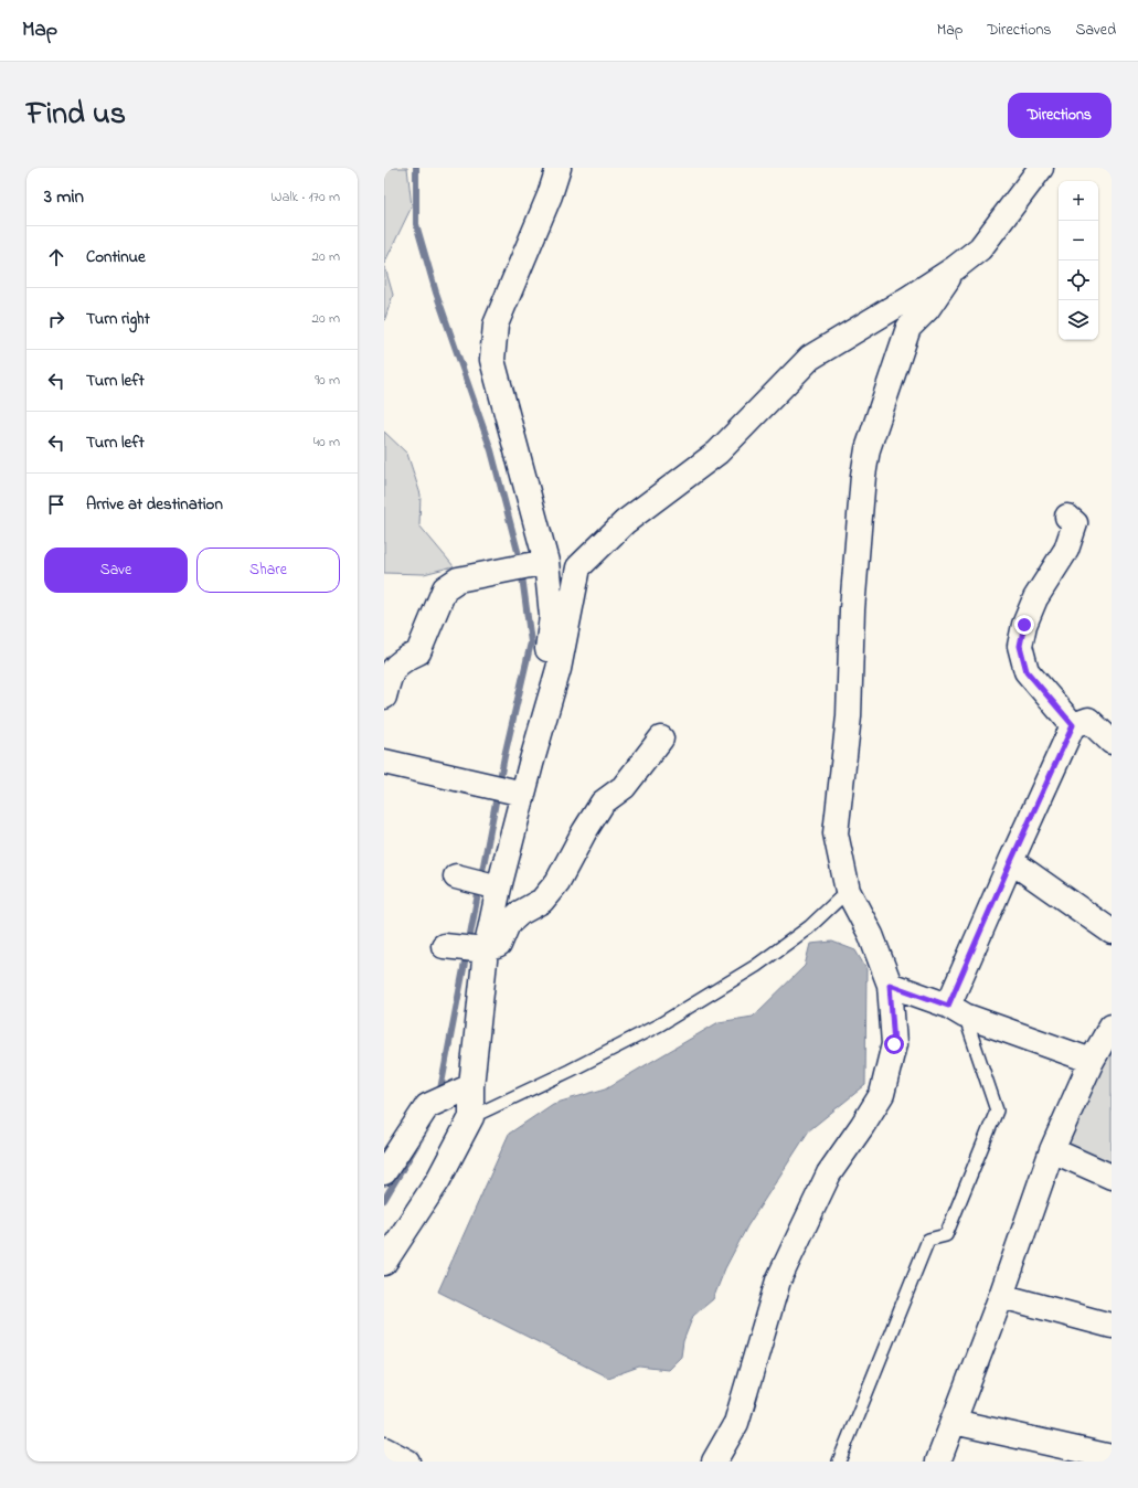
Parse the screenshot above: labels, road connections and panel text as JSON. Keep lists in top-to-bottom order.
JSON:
{
  "page": {
    "header": "Map",
    "nav": ["Map", "Directions", "Saved"],
    "title": "Find us",
    "buttons": [
      "Directions",
      ["Save", "Share"]
    ],
    "heading": ["3 min", "Walk · 170 m"],
    "map_buttons": ["+", "−"],
    "list": [
      ["Continue", "20 m"],
      ["Turn right", "20 m"],
      ["Turn left", "90 m"],
      ["Turn left", "40 m"],
      "Arrive at destination"
    ]
  }
}
